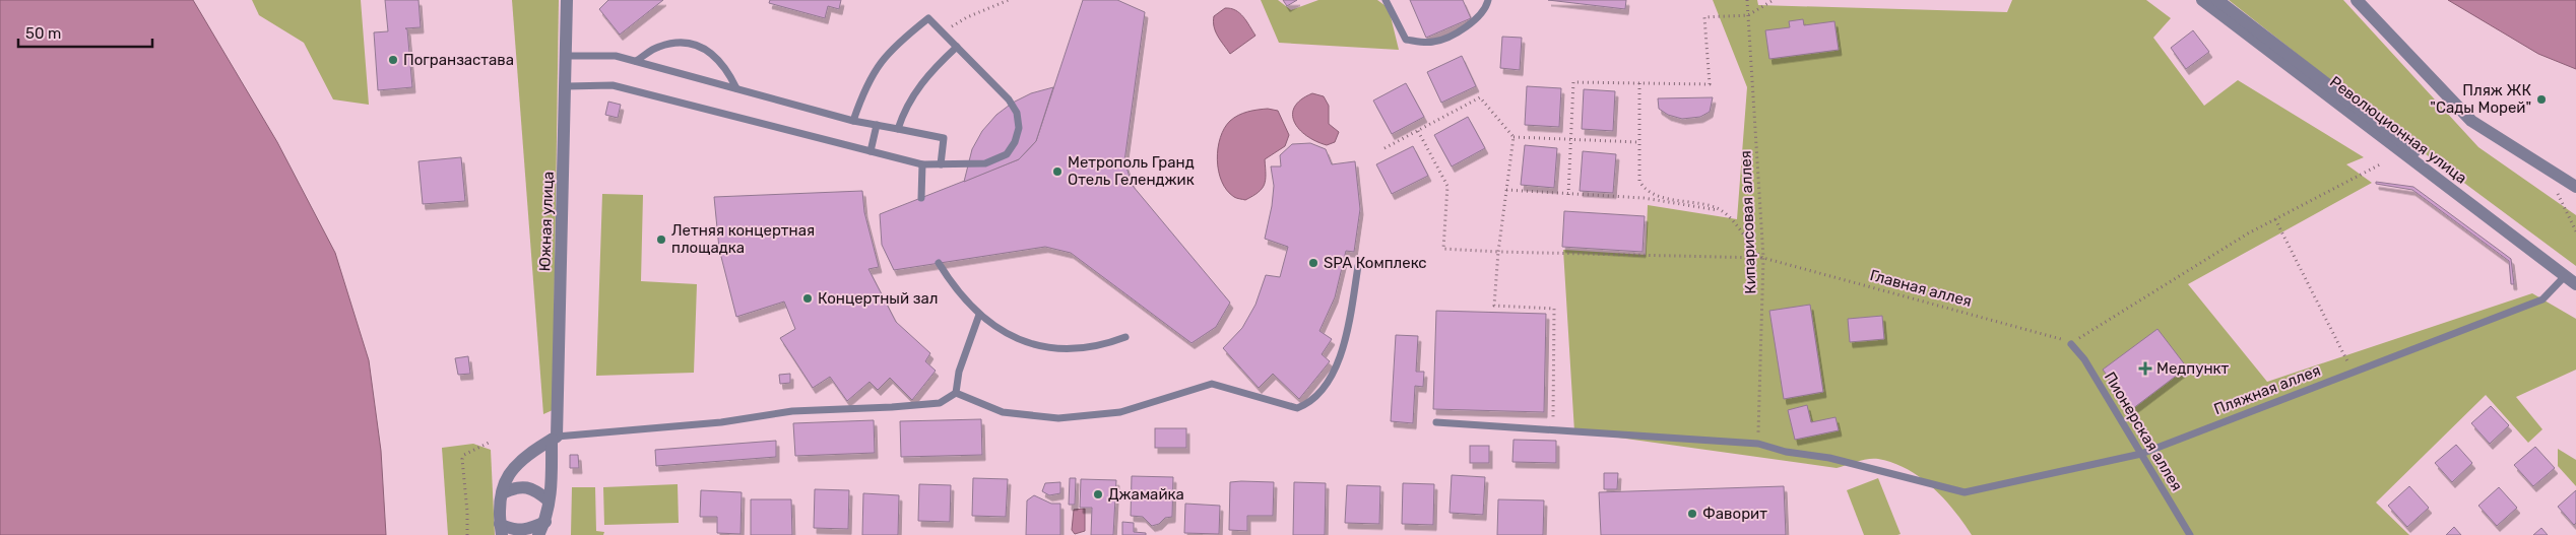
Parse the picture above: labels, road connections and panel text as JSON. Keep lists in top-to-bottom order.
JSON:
{
  "streets": {
    "street": ["Революционная улица", "Южная улица"],
    "lane": ["Пляжная аллея", "Пионерская аллея"],
    "path": ["Кипарисовая аллея", "Главная аллея"]
  },
  "crossings": [
    ["Революционная улица", "Пляжная аллея"],
    ["Кипарисовая аллея", "Главная аллея"],
    ["Кипарисовая аллея", "Пляжная аллея"],
    ["Главная аллея", "Пионерская аллея"],
    ["Пляжная аллея", "Пионерская аллея"]
  ],
  "places": {
    "other": [
      "Погранзастава",
      "Пляж ЖК \"Сады Морей\"",
      "Метрополь Гранд Отель Геленджик",
      "Летняя концертная площадка",
      "SPA Комплекс",
      "Концертный зал",
      "Джамайка",
      "Фаворит"
    ],
    "health": ["Медпункт"]
  },
  "scale_bar": "50 m"
}
